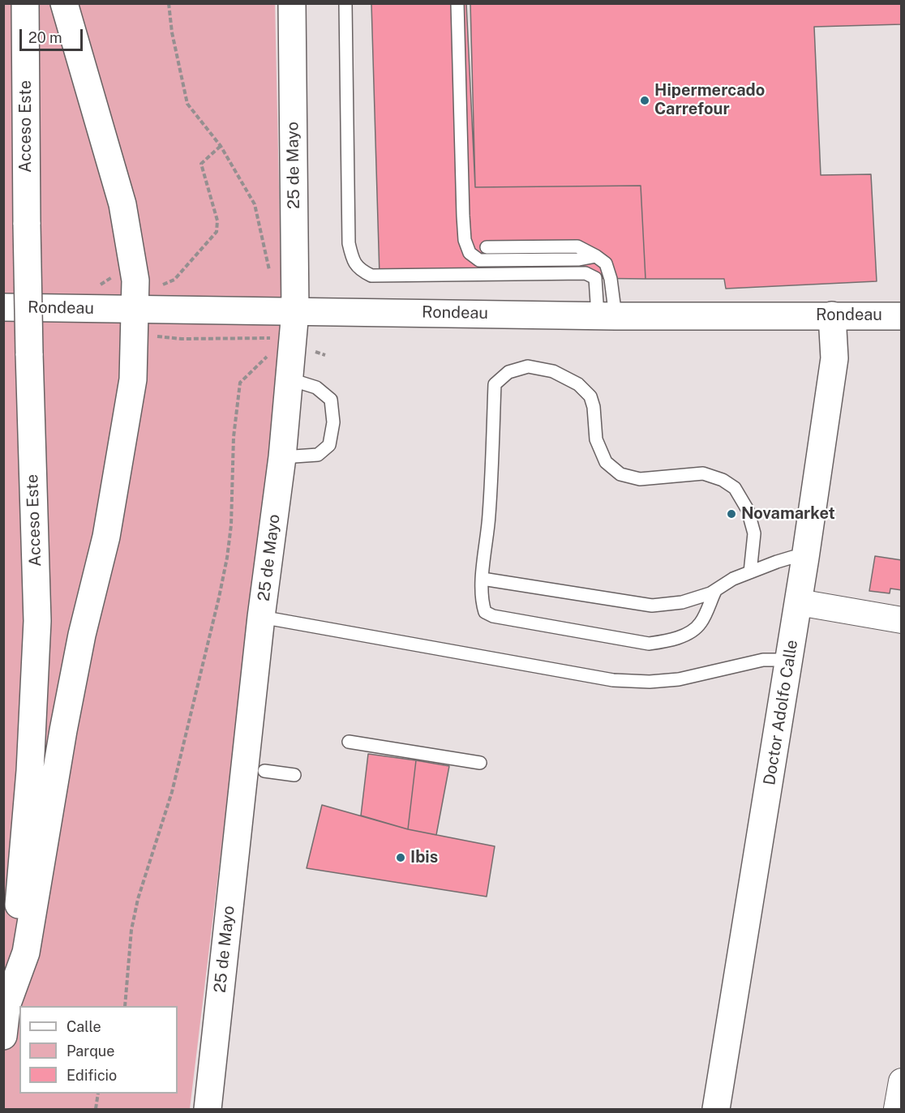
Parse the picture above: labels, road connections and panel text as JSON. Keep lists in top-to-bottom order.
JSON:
{
  "streets": {
    "main road": [
      "Acceso Este",
      "25 de Mayo",
      "Rondeau",
      "Doctor Adolfo Calle"
    ]
  },
  "crossings": [
    ["25 de Mayo", "Rondeau"],
    ["Rondeau", "Doctor Adolfo Calle"]
  ],
  "places": ["Hipermercado Carrefour", "Novamarket", "Ibis"],
  "legend": ["Calle", "Parque", "Edificio"],
  "scale_bar": "20 m"
}
